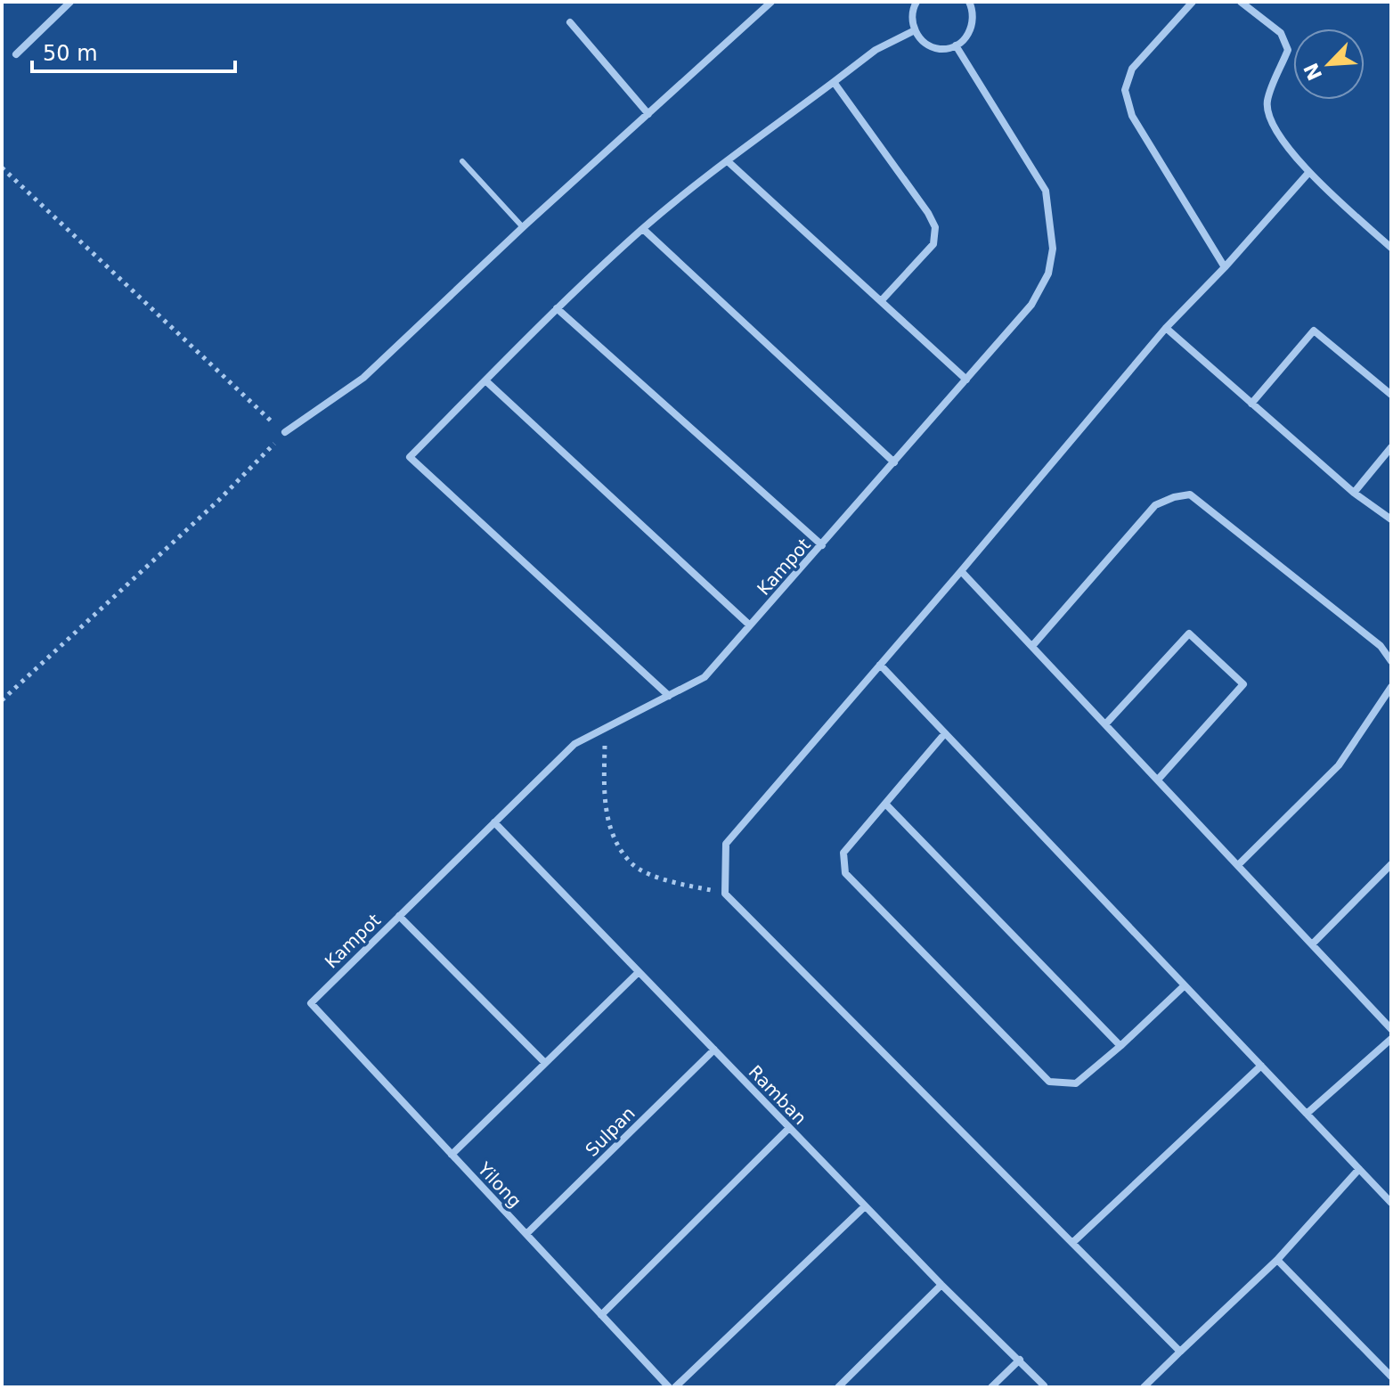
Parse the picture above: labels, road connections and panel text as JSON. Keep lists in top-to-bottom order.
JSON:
{
  "streets": {
    "street": [
      "Kampot",
      "Ramban",
      "Sulpan",
      "Yilong"
    ]
  },
  "crossings": [
    ["Kampot", "Ramban"],
    ["Kampot", "Yilong"],
    ["Ramban", "Sulpan"],
    ["Sulpan", "Yilong"]
  ],
  "scale_bar": "50 m",
  "north": "bottom left"
}
